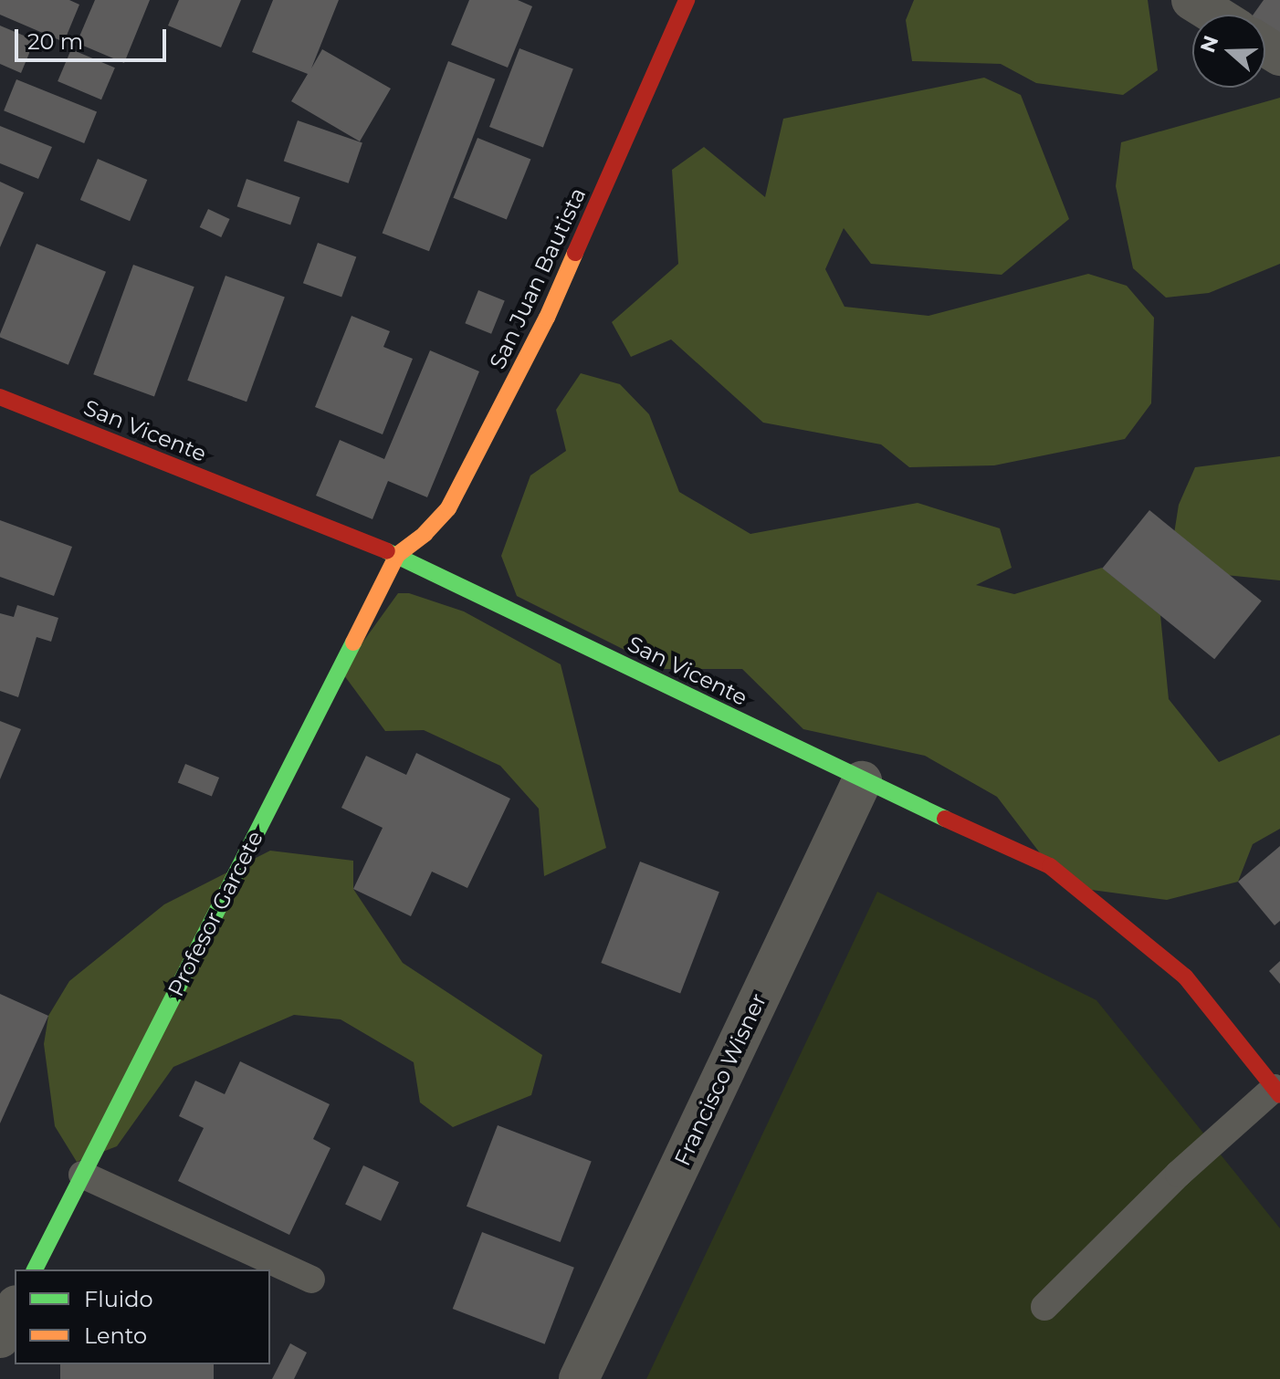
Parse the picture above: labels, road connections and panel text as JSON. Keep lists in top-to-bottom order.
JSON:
{
  "streets": {
    "street": [
      "San Juan Bautista",
      "San Vicente",
      "Profesor Garcete",
      "Francisco Wisner"
    ]
  },
  "crossings": [
    ["San Juan Bautista", "San Vicente"],
    ["San Juan Bautista", "Profesor Garcete"],
    ["San Vicente", "Profesor Garcete"],
    ["San Vicente", "Francisco Wisner"]
  ],
  "legend": ["Fluido", "Lento"],
  "scale_bar": "20 m",
  "north": "left"
}
